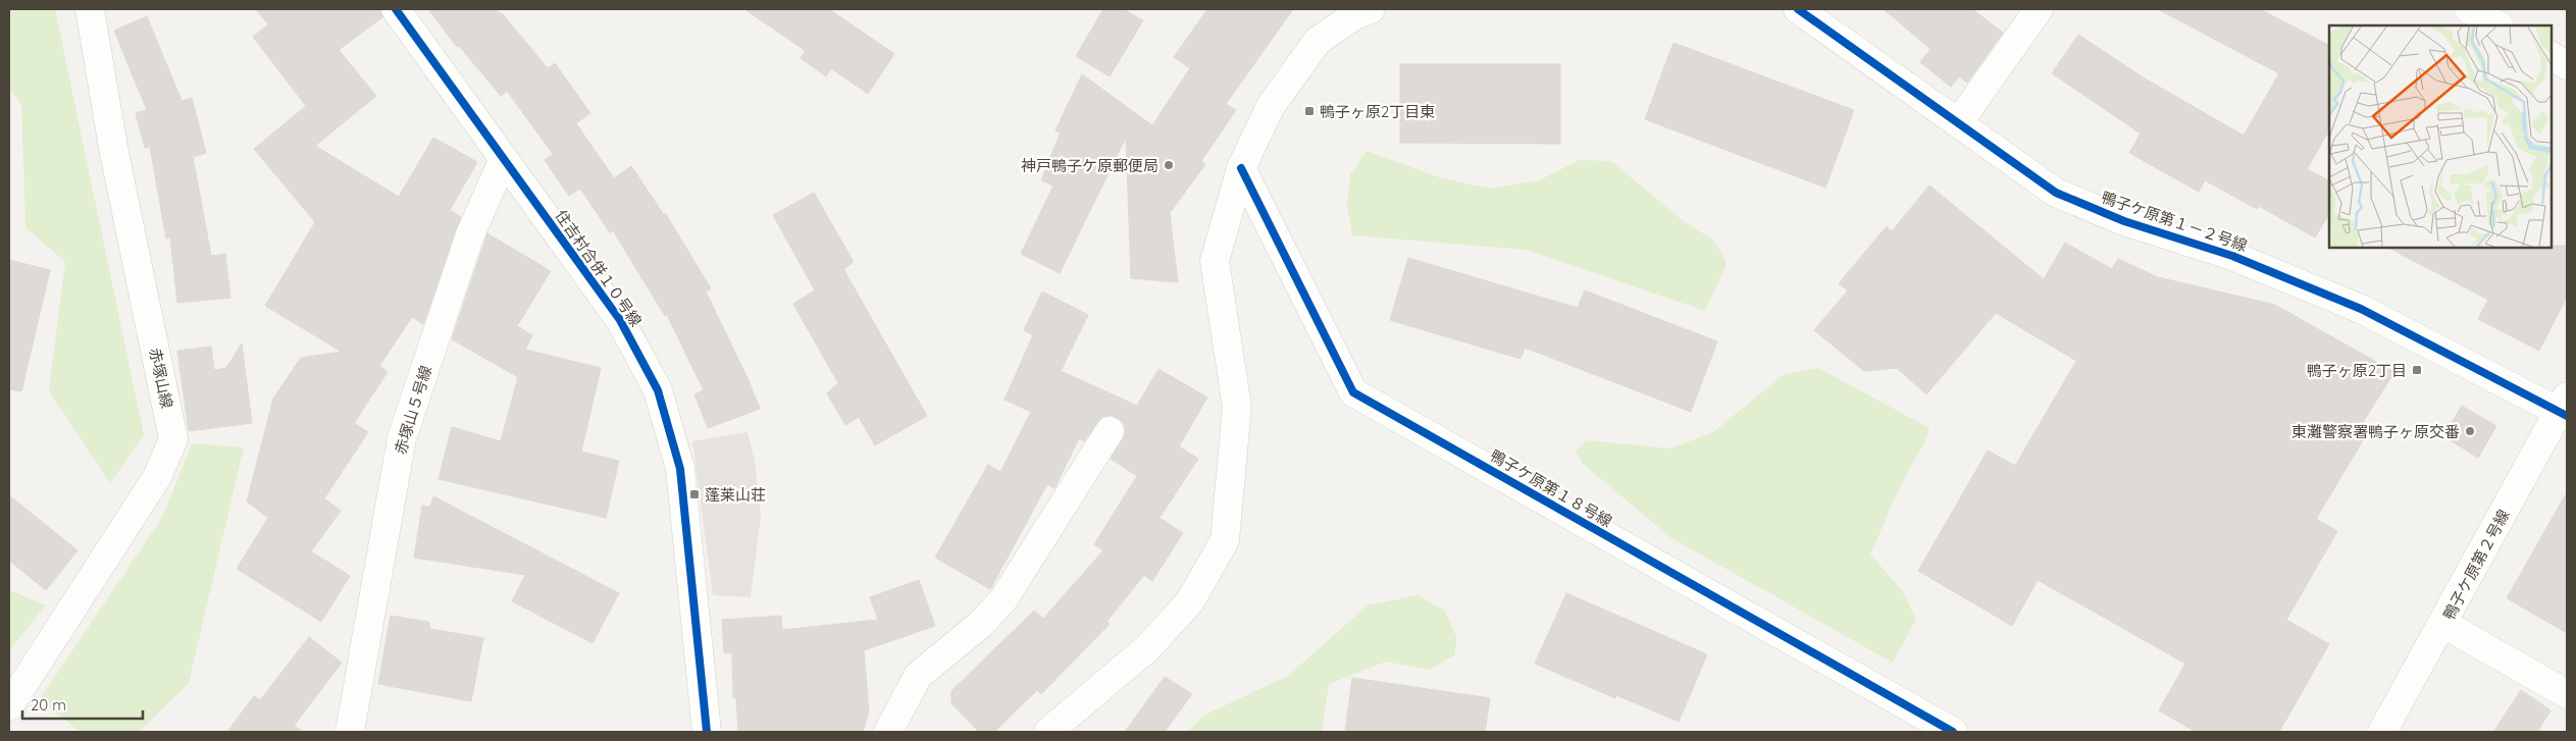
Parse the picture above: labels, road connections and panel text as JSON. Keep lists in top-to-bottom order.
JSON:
{
  "streets": {
    "street": [
      "鴨子ケ原第１－２号線",
      "住吉村合併１０号線",
      "赤塚山線",
      "赤塚山５号線",
      "鴨子ケ原第１８号線",
      "鴨子ケ原第２号線"
    ]
  },
  "crossings": [
    ["鴨子ケ原第１－２号線", "鴨子ケ原第２号線"],
    ["住吉村合併１０号線", "赤塚山５号線"]
  ],
  "places": {
    "transit": ["鴨子ヶ原2丁目東", "鴨子ヶ原2丁目", "蓬莱山荘"],
    "other": ["神戸鴨子ケ原郵便局", "東灘警察署鴨子ヶ原交番"]
  },
  "scale_bar": "20 m"
}
